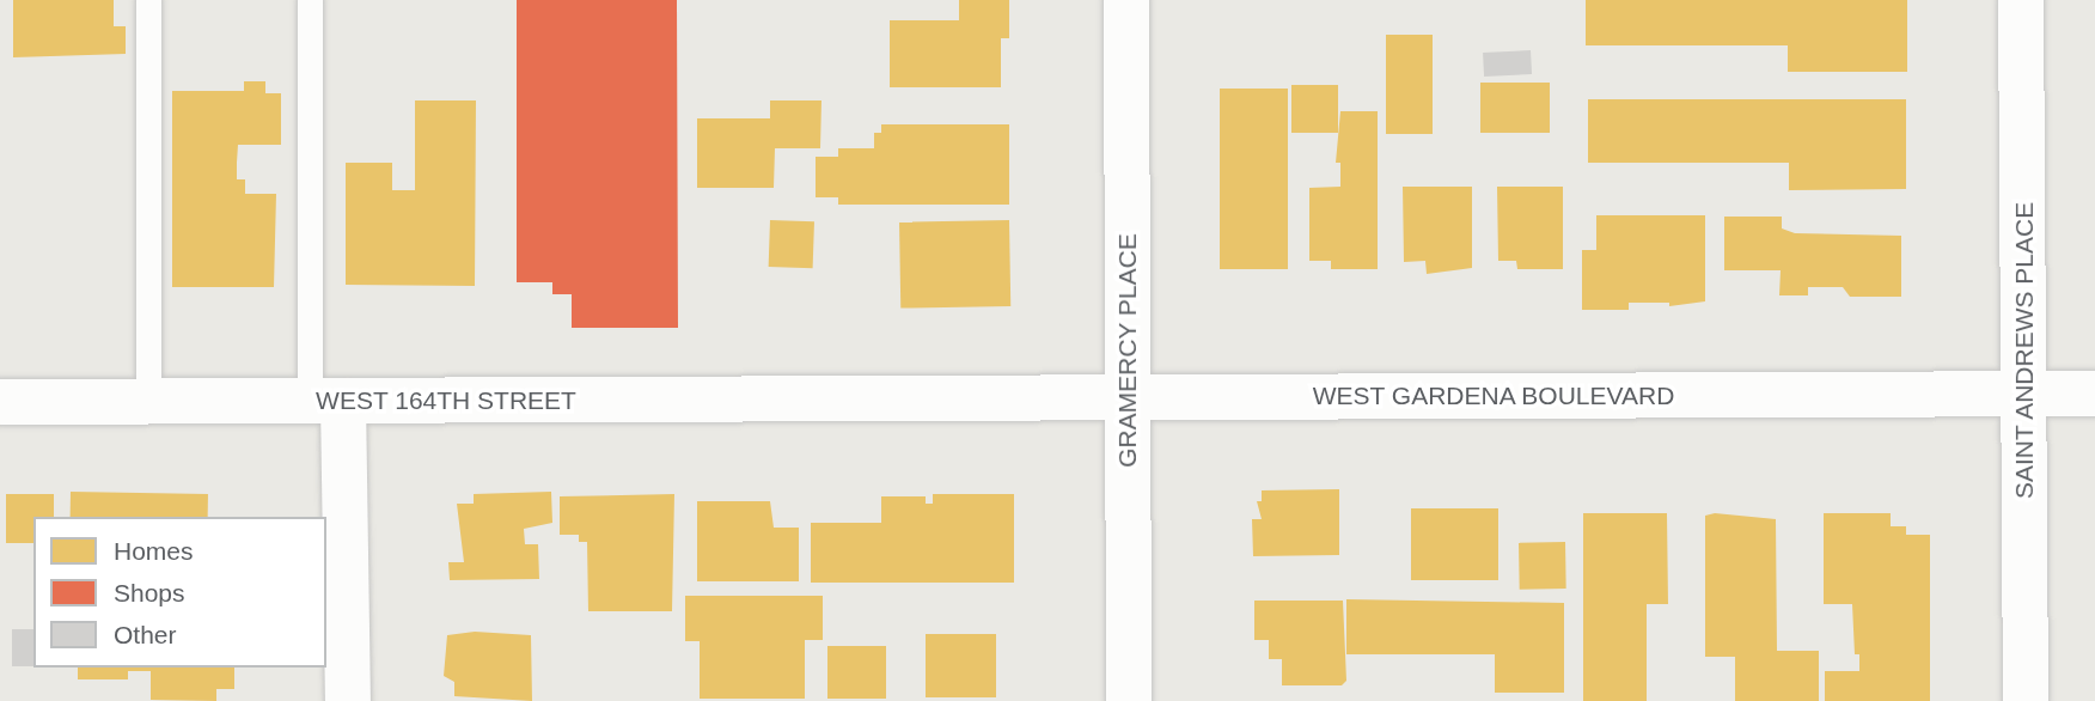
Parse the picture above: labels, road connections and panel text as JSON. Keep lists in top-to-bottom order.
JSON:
{
  "streets": {
    "main road": [
      "GRAMERCY PLACE",
      "SAINT ANDREWS PLACE",
      "WEST GARDENA BOULEVARD",
      "WEST 164TH STREET"
    ]
  },
  "crossings": [
    ["GRAMERCY PLACE", "WEST GARDENA BOULEVARD"],
    ["SAINT ANDREWS PLACE", "WEST GARDENA BOULEVARD"],
    ["WEST GARDENA BOULEVARD", "WEST 164TH STREET"]
  ],
  "legend": ["Homes", "Shops", "Other"]
}
